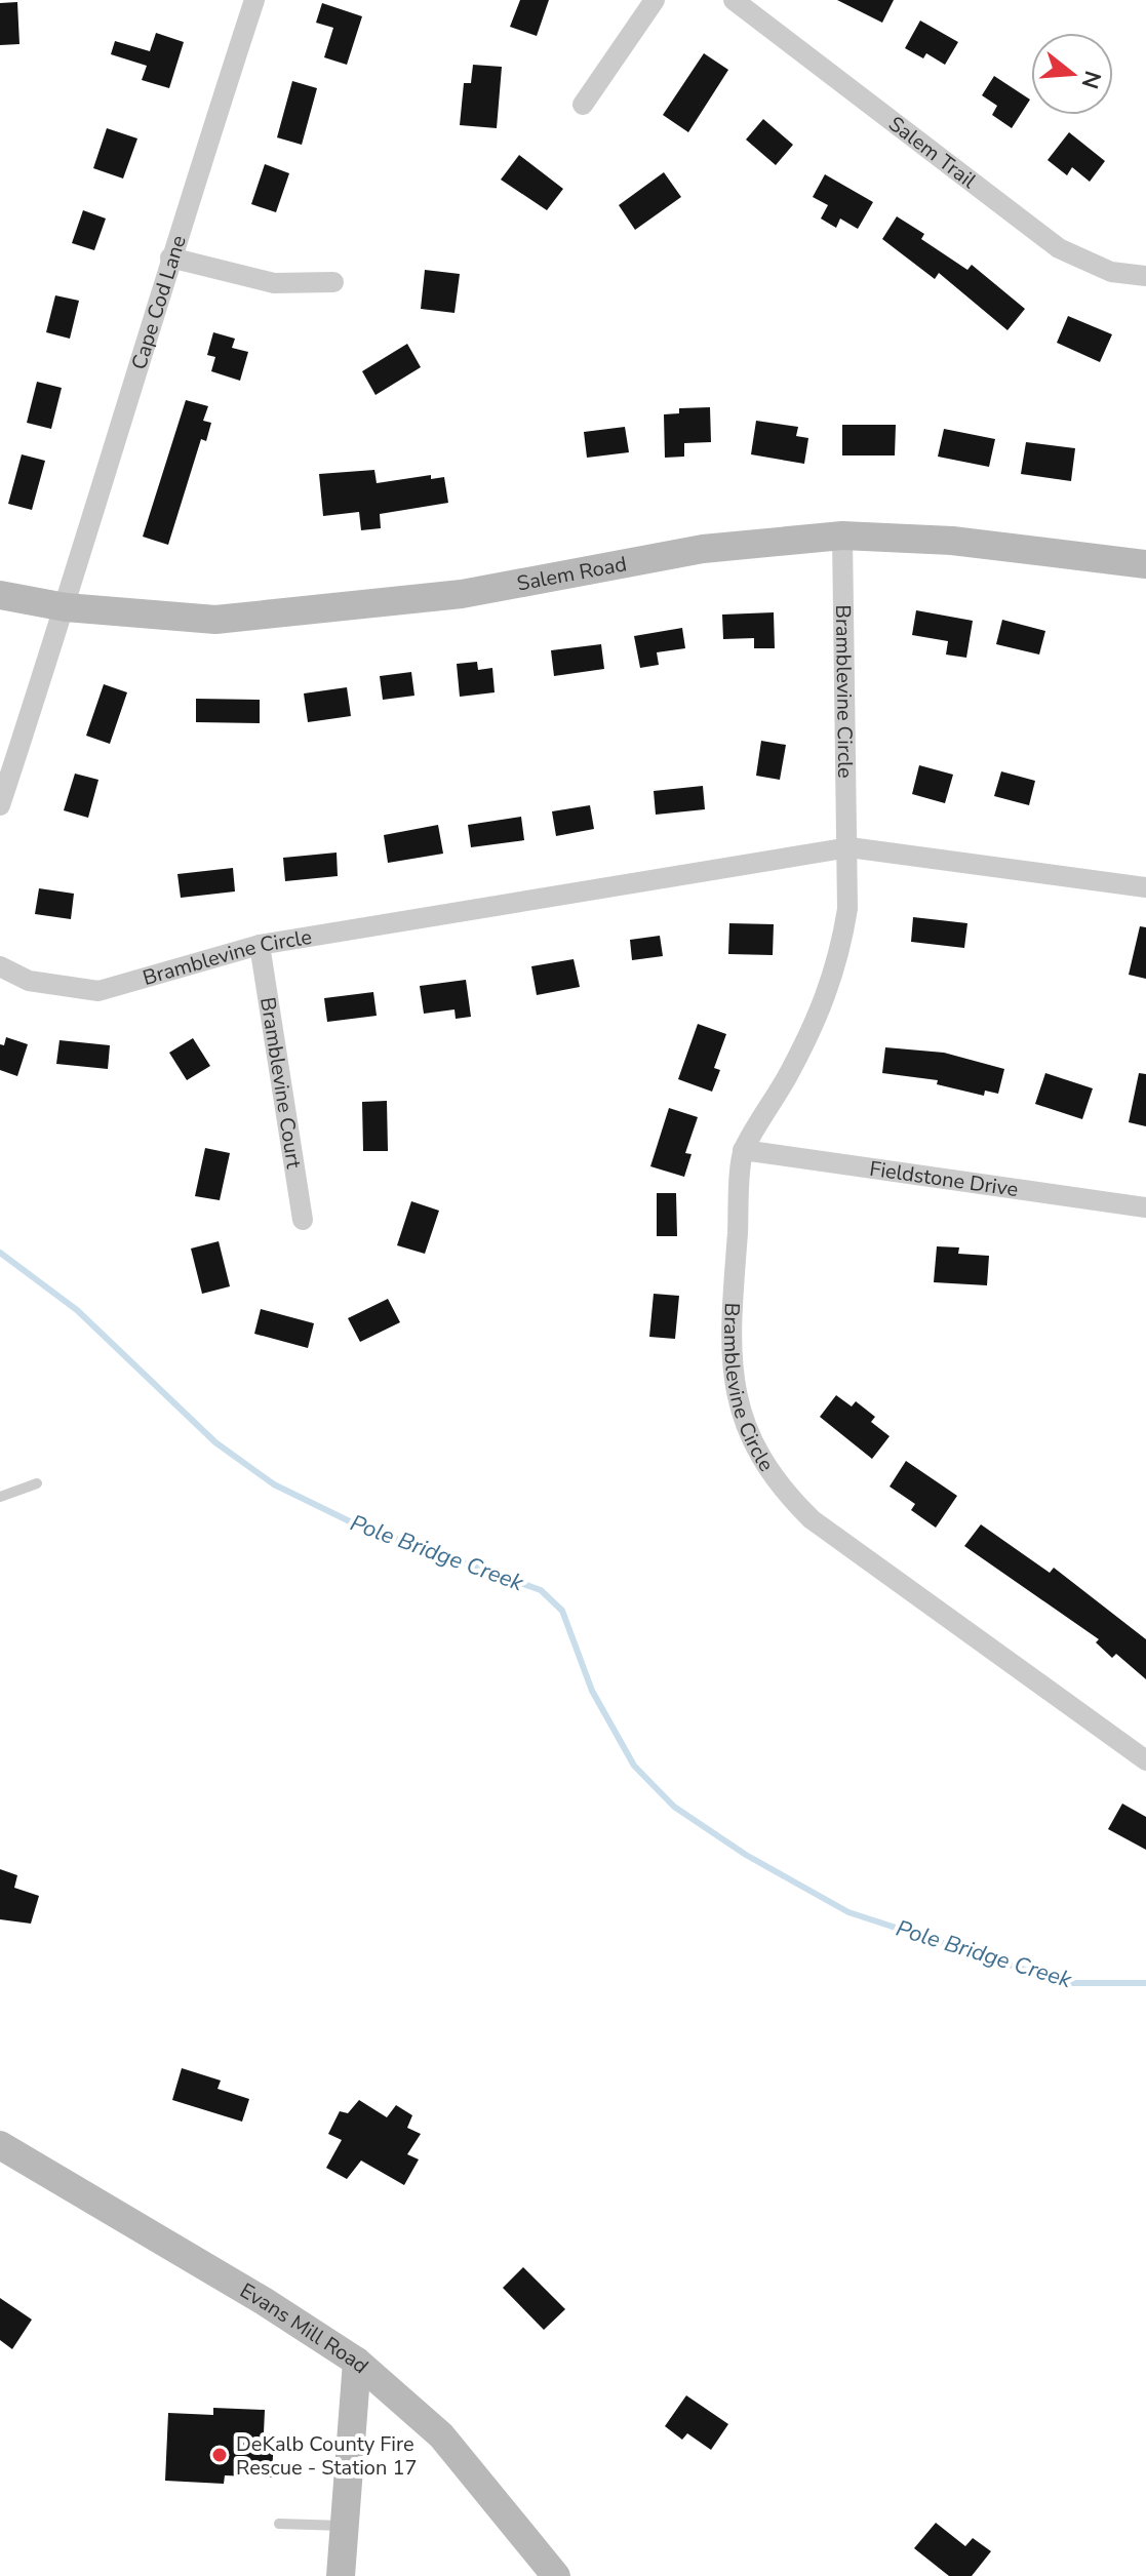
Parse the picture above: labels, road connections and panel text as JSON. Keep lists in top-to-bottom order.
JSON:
{
  "streets": {
    "street": [
      "Salem Trail",
      "Cape Cod Lane",
      "Salem Road",
      "Bramblevine Circle",
      "Bramblevine Court",
      "Fieldstone Drive",
      "Evans Mill Road"
    ]
  },
  "crossings": [
    ["Cape Cod Lane", "Salem Road"],
    ["Salem Road", "Bramblevine Circle"],
    ["Bramblevine Circle", "Bramblevine Court"],
    ["Bramblevine Circle", "Fieldstone Drive"]
  ],
  "water": ["Pole Bridge Creek"],
  "places": ["DeKalb County Fire Rescue - Station 17"],
  "north": "right"
}
